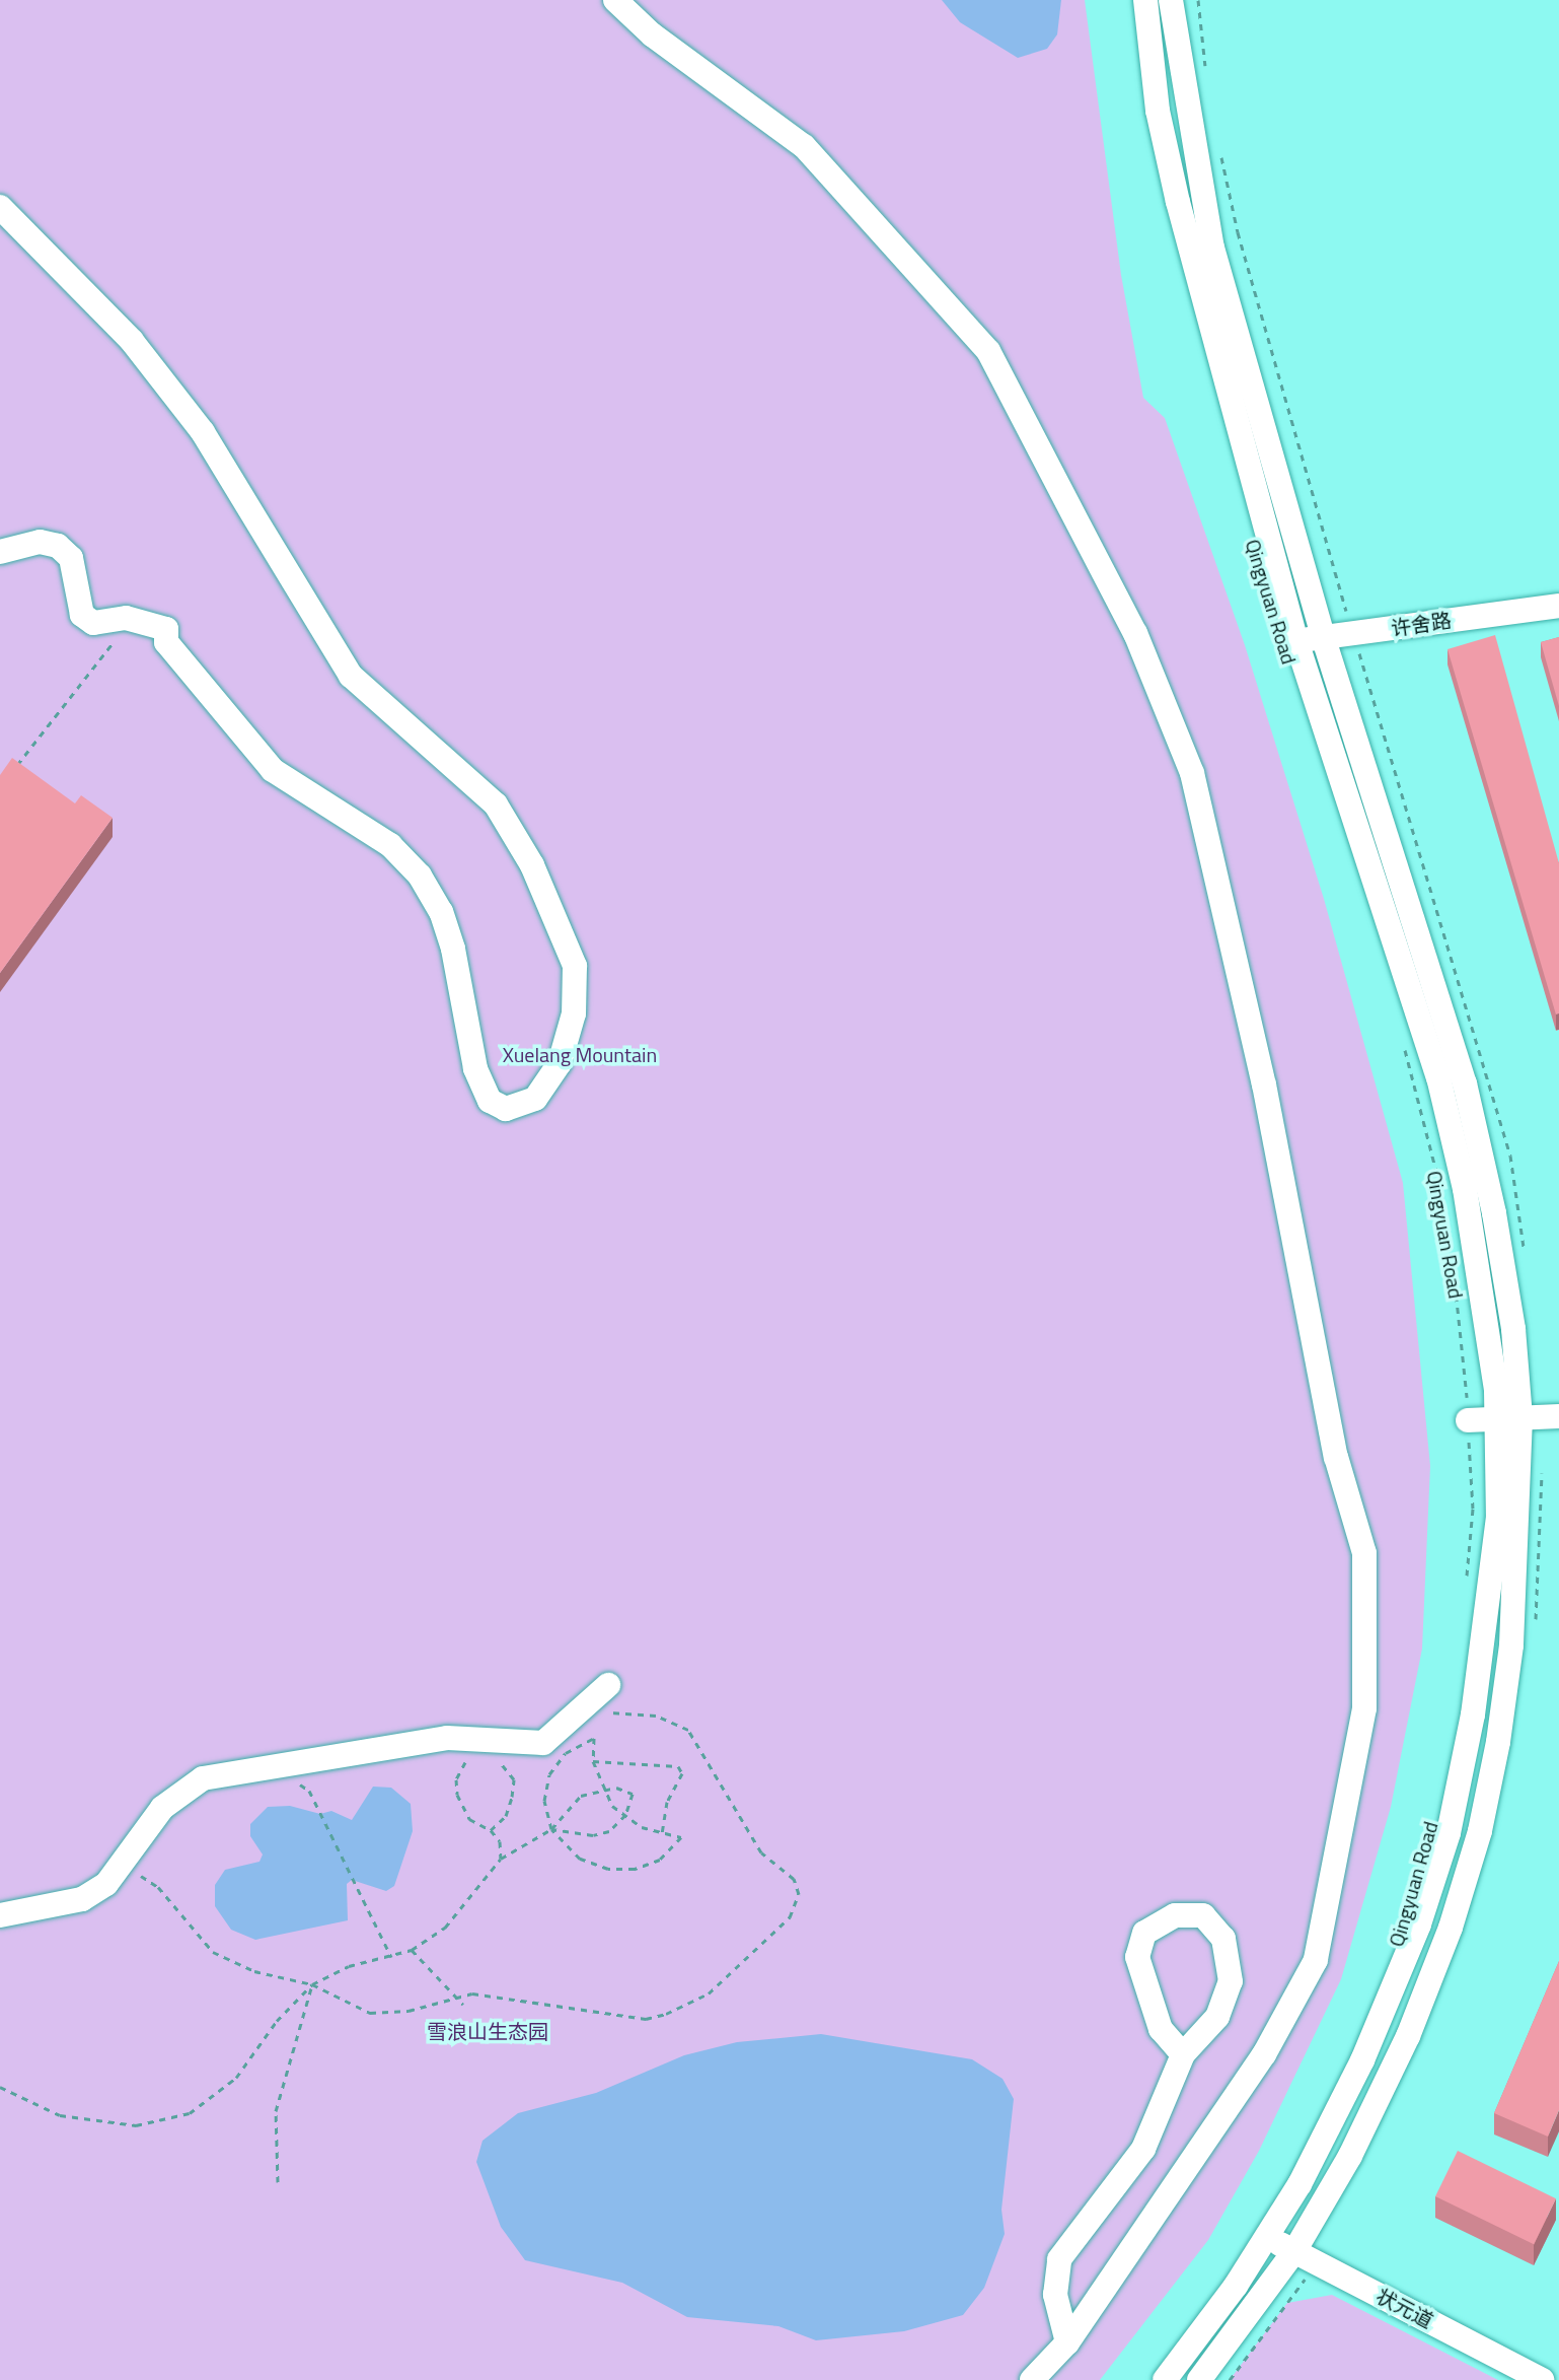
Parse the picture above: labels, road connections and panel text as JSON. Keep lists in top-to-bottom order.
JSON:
{
  "streets": {
    "street": ["Qingyuan Road", "许舍路", "状元道"]
  },
  "crossings": [
    ["Qingyuan Road", "许舍路"],
    ["Qingyuan Road", "状元道"]
  ],
  "parks": ["Xuelang Mountain", "雪浪山生态园"]
}
